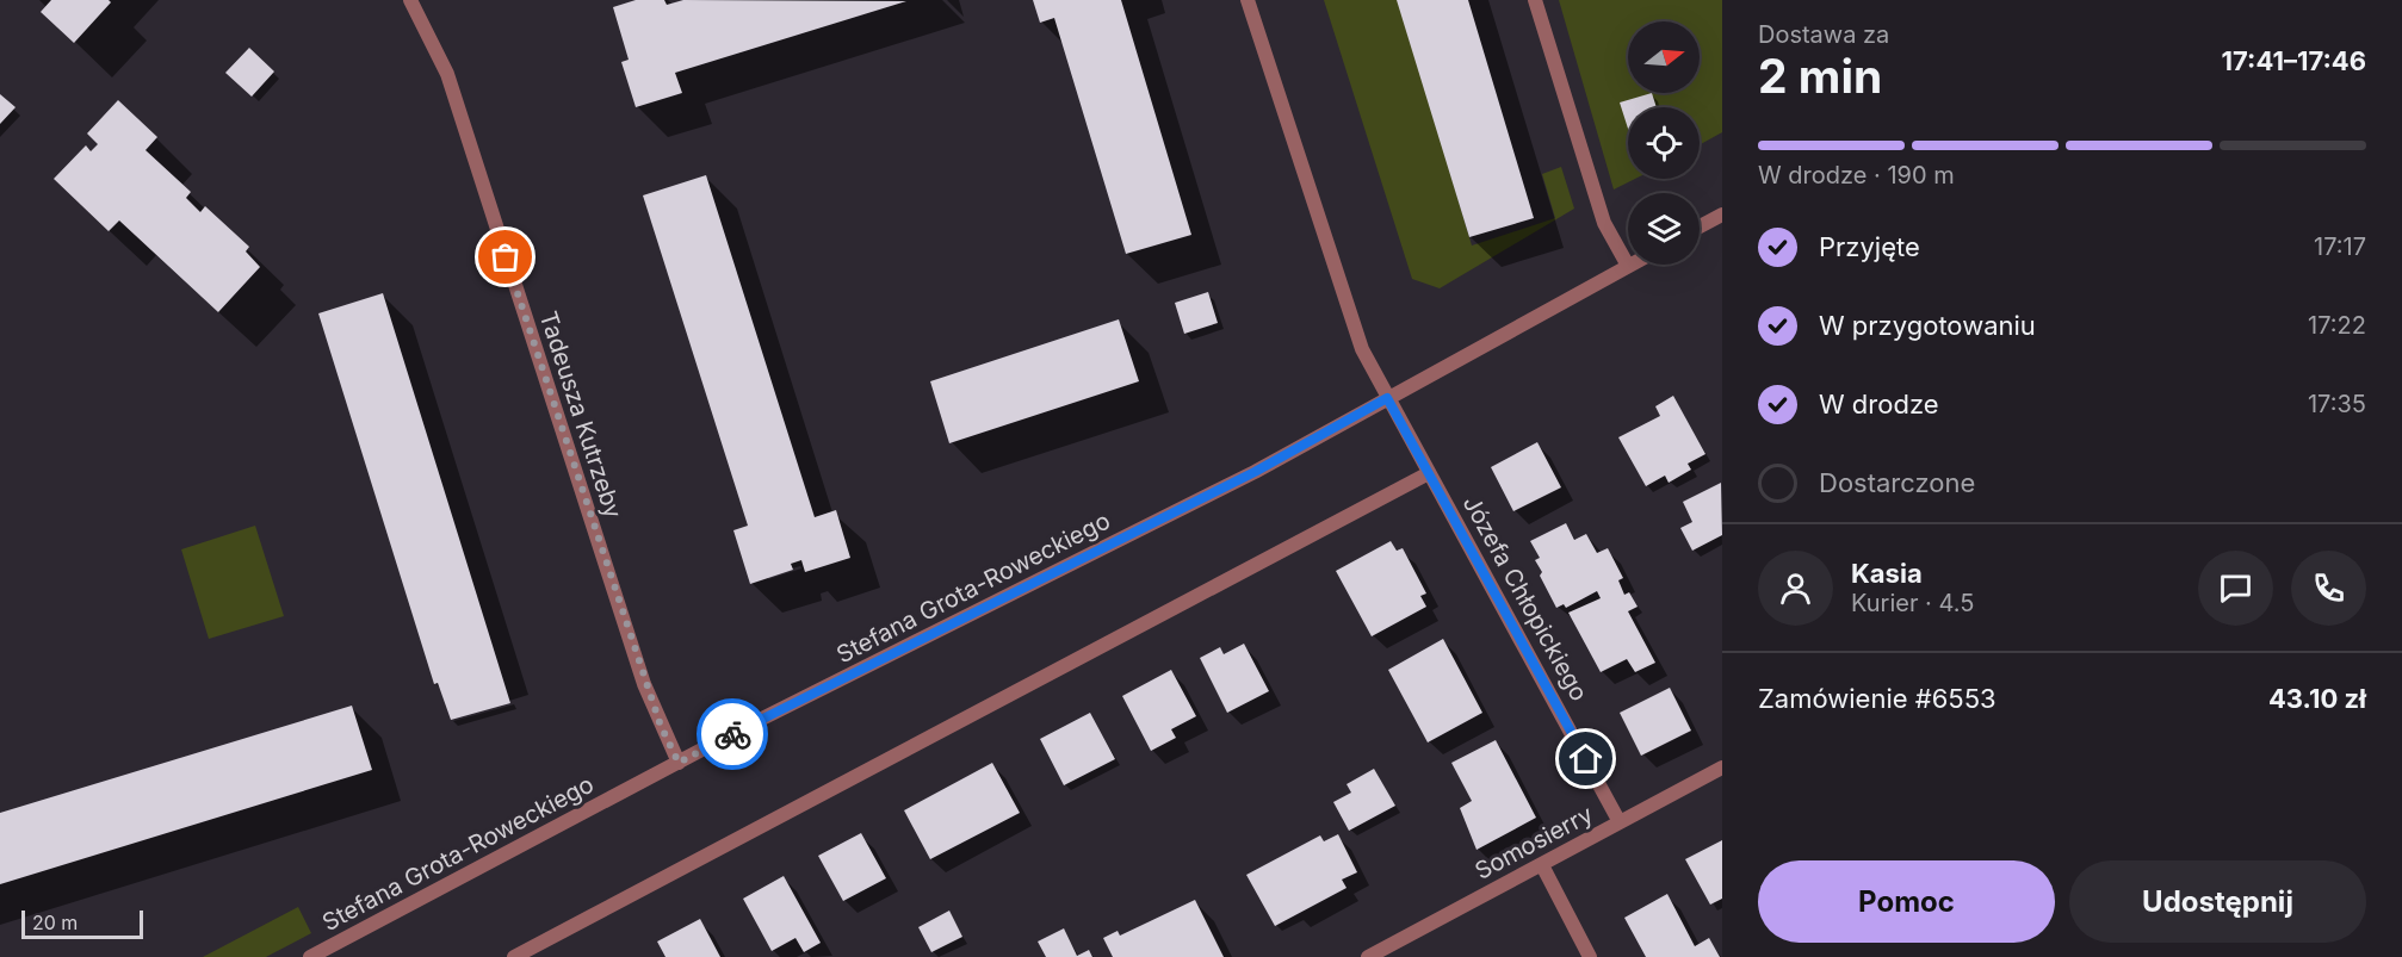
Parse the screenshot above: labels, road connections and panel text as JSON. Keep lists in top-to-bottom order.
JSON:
{
  "streets": {
    "street": [
      "Tadeusza Kutrzeby",
      "Stefana Grota-Roweckiego",
      "Józefa Chłopickiego",
      "Somosierry"
    ]
  },
  "crossings": [
    ["Tadeusza Kutrzeby", "Stefana Grota-Roweckiego"],
    ["Stefana Grota-Roweckiego", "Józefa Chłopickiego"],
    ["Józefa Chłopickiego", "Somosierry"]
  ],
  "scale_bar": "20 m",
  "north": "right",
  "page": {
    "heading": ["2 min", "Dostawa za", "17:41–17:46"],
    "panel": [
      "Kasia",
      "Kurier · 4.5",
      "Zamówienie #6553",
      "43.10 zł"
    ],
    "bar": "W drodze · 190 m",
    "list": [
      ["Przyjęte", "17:17"],
      ["W przygotowaniu", "17:22"],
      ["W drodze", "17:35"],
      "Dostarczone"
    ],
    "buttons": ["Pomoc", "Udostępnij"],
    "scale": "20 m"
  }
}
